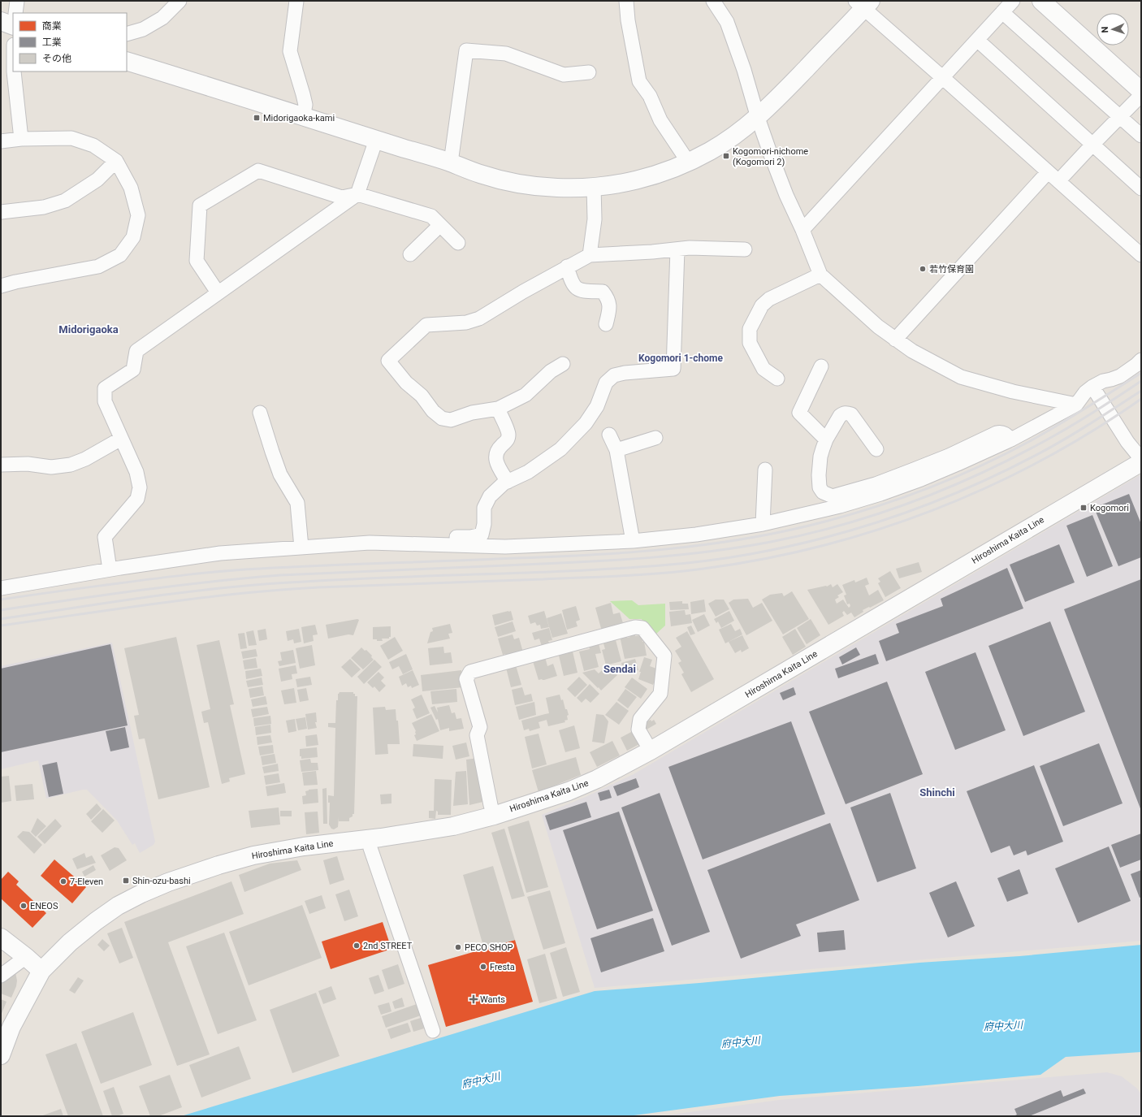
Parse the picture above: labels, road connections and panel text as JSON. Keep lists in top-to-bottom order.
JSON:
{
  "streets": {
    "main road": ["Hiroshima Kaita Line"]
  },
  "districts": [
    "Midorigaoka",
    "Kogomori 1-chome",
    "Sendai",
    "Shinchi"
  ],
  "water": ["府中大川"],
  "places": {
    "transit": [
      "Midorigaoka-kami",
      "Kogomori-nichome (Kogomori 2)",
      "Kogomori",
      "Shin-ozu-bashi"
    ],
    "other": [
      "若竹保育園",
      "7-Eleven",
      "ENEOS",
      "2nd STREET",
      "PECO SHOP",
      "Fresta"
    ],
    "health": ["Wants"]
  },
  "legend": ["商業", "工業", "その他"],
  "north": "left"
}
